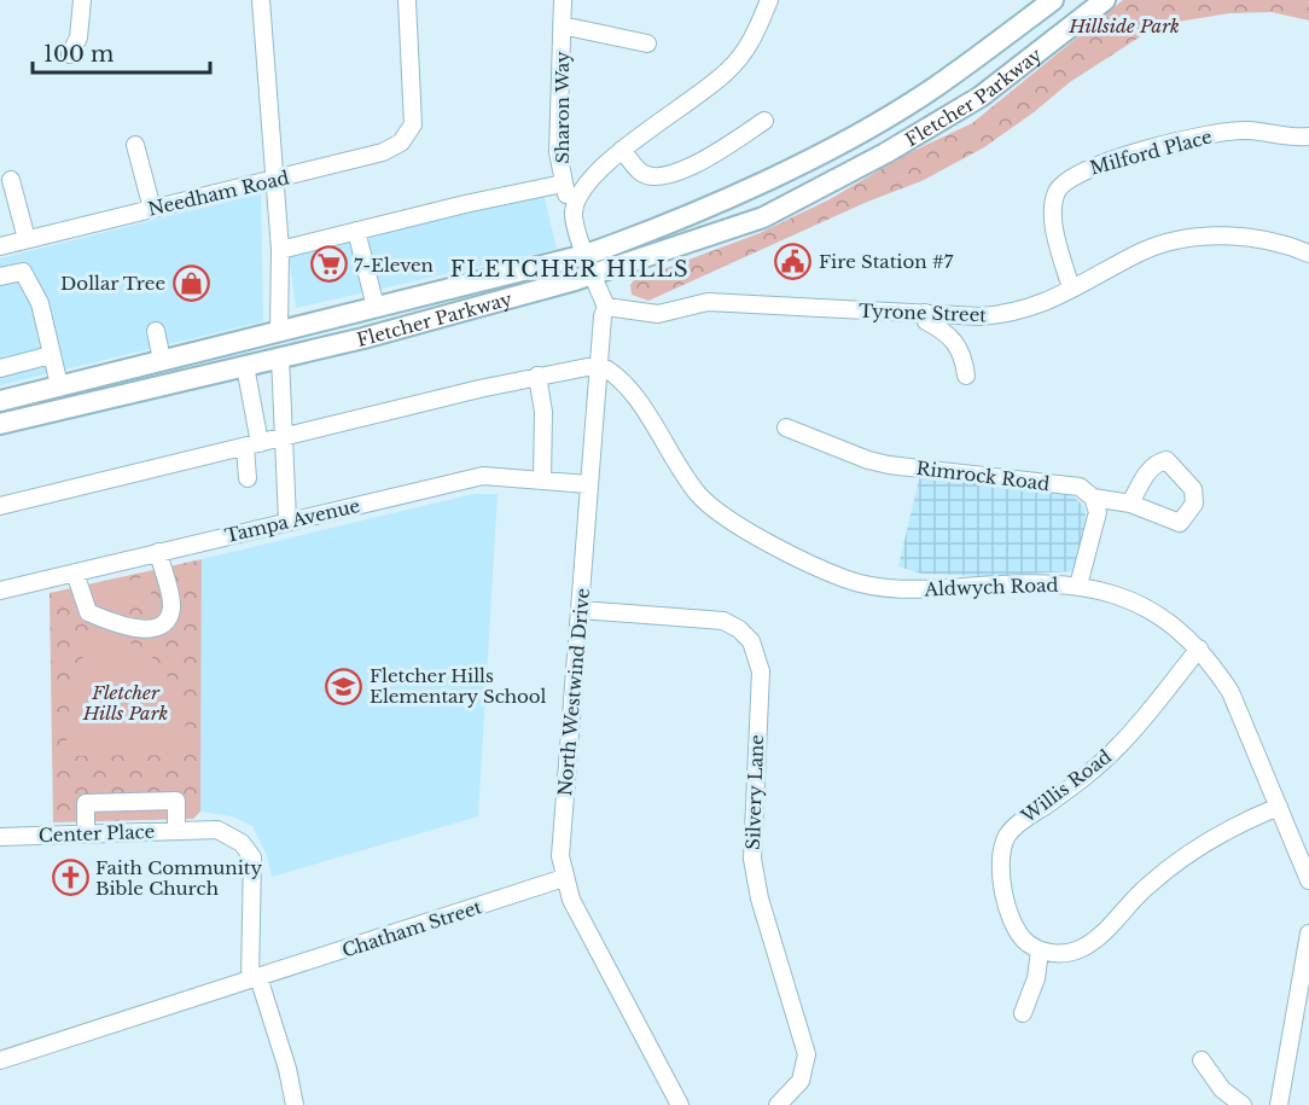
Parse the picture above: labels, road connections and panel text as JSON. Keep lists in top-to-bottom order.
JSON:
{
  "streets": {
    "main road": ["Fletcher Parkway"],
    "street": [
      "Sharon Way",
      "Milford Place",
      "Needham Road",
      "Tyrone Street",
      "Rimrock Road",
      "Tampa Avenue",
      "Aldwych Road",
      "North Westwind Drive",
      "Willis Road",
      "Silvery Lane",
      "Center Place",
      "Chatham Street"
    ]
  },
  "crossings": [
    ["Fletcher Parkway", "Sharon Way"],
    ["Fletcher Parkway", "North Westwind Drive"],
    ["Sharon Way", "North Westwind Drive"],
    ["Milford Place", "Tyrone Street"],
    ["Tyrone Street", "North Westwind Drive"],
    ["Tampa Avenue", "North Westwind Drive"],
    ["Aldwych Road", "North Westwind Drive"],
    ["Aldwych Road", "Willis Road"],
    ["North Westwind Drive", "Silvery Lane"],
    ["North Westwind Drive", "Chatham Street"],
    ["Center Place", "Chatham Street"]
  ],
  "districts": ["FLETCHER HILLS"],
  "parks": ["Hillside Park", "Fletcher Hills Park"],
  "places": {
    "public building": ["Fire Station #7"],
    "supermarket": ["7-Eleven"],
    "shop": ["Dollar Tree"],
    "school or university": ["Fletcher Hills Elementary School"],
    "church": ["Faith Community Bible Church"]
  },
  "scale_bar": "100 m"
}
